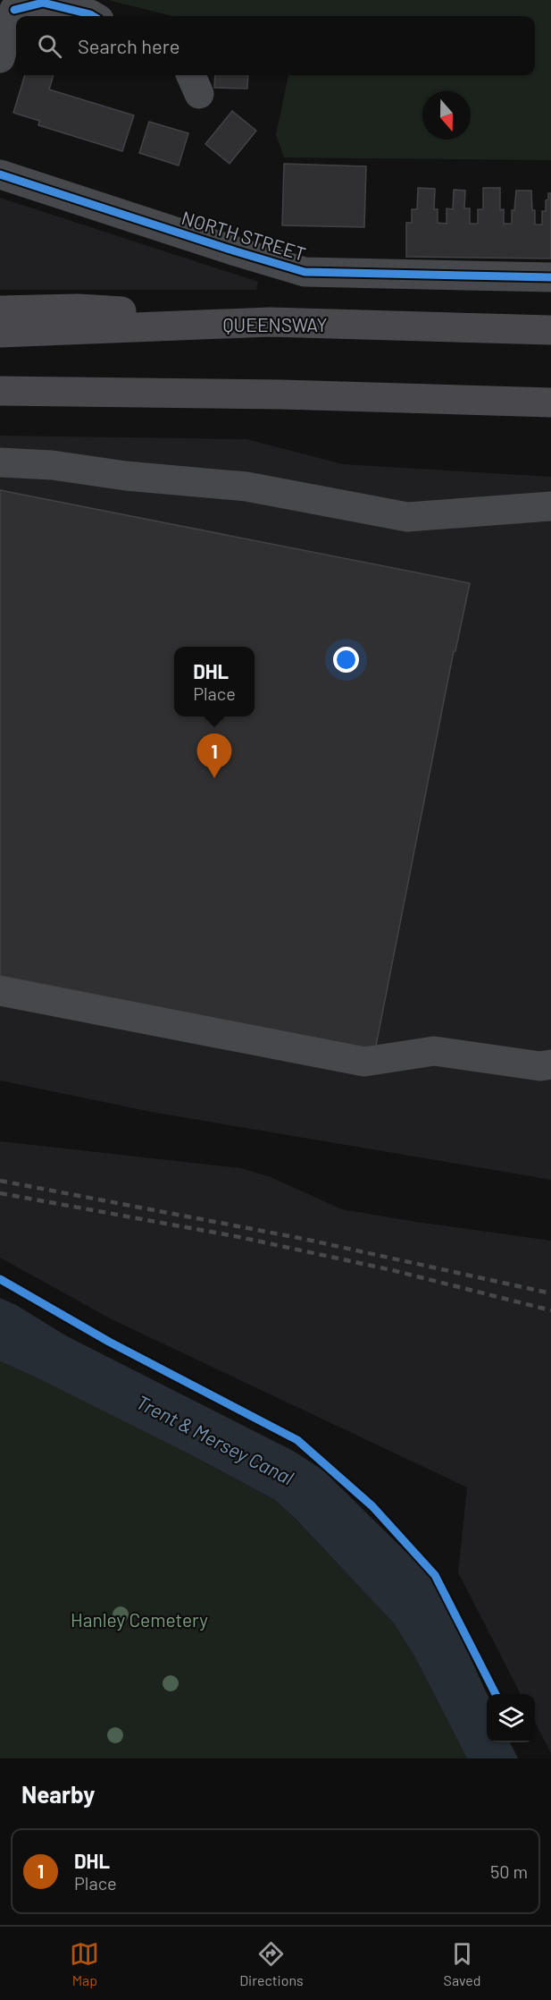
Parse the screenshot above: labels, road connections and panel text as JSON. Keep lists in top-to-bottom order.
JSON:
{
  "streets": {
    "highway": ["QUEENSWAY"],
    "street": ["NORTH STREET"]
  },
  "water": ["Trent & Mersey Canal"],
  "parks": ["Hanley Cemetery"],
  "north": "bottom",
  "page": {
    "search": "Search here",
    "popup": ["DHL", "Place"],
    "pins": "1",
    "heading": "Nearby",
    "list": [
      {
        "mark": "1",
        "name": "DHL",
        "note": "Place",
        "value": "50 m"
      }
    ],
    "nav": ["Map", "Directions", "Saved"]
  }
}
